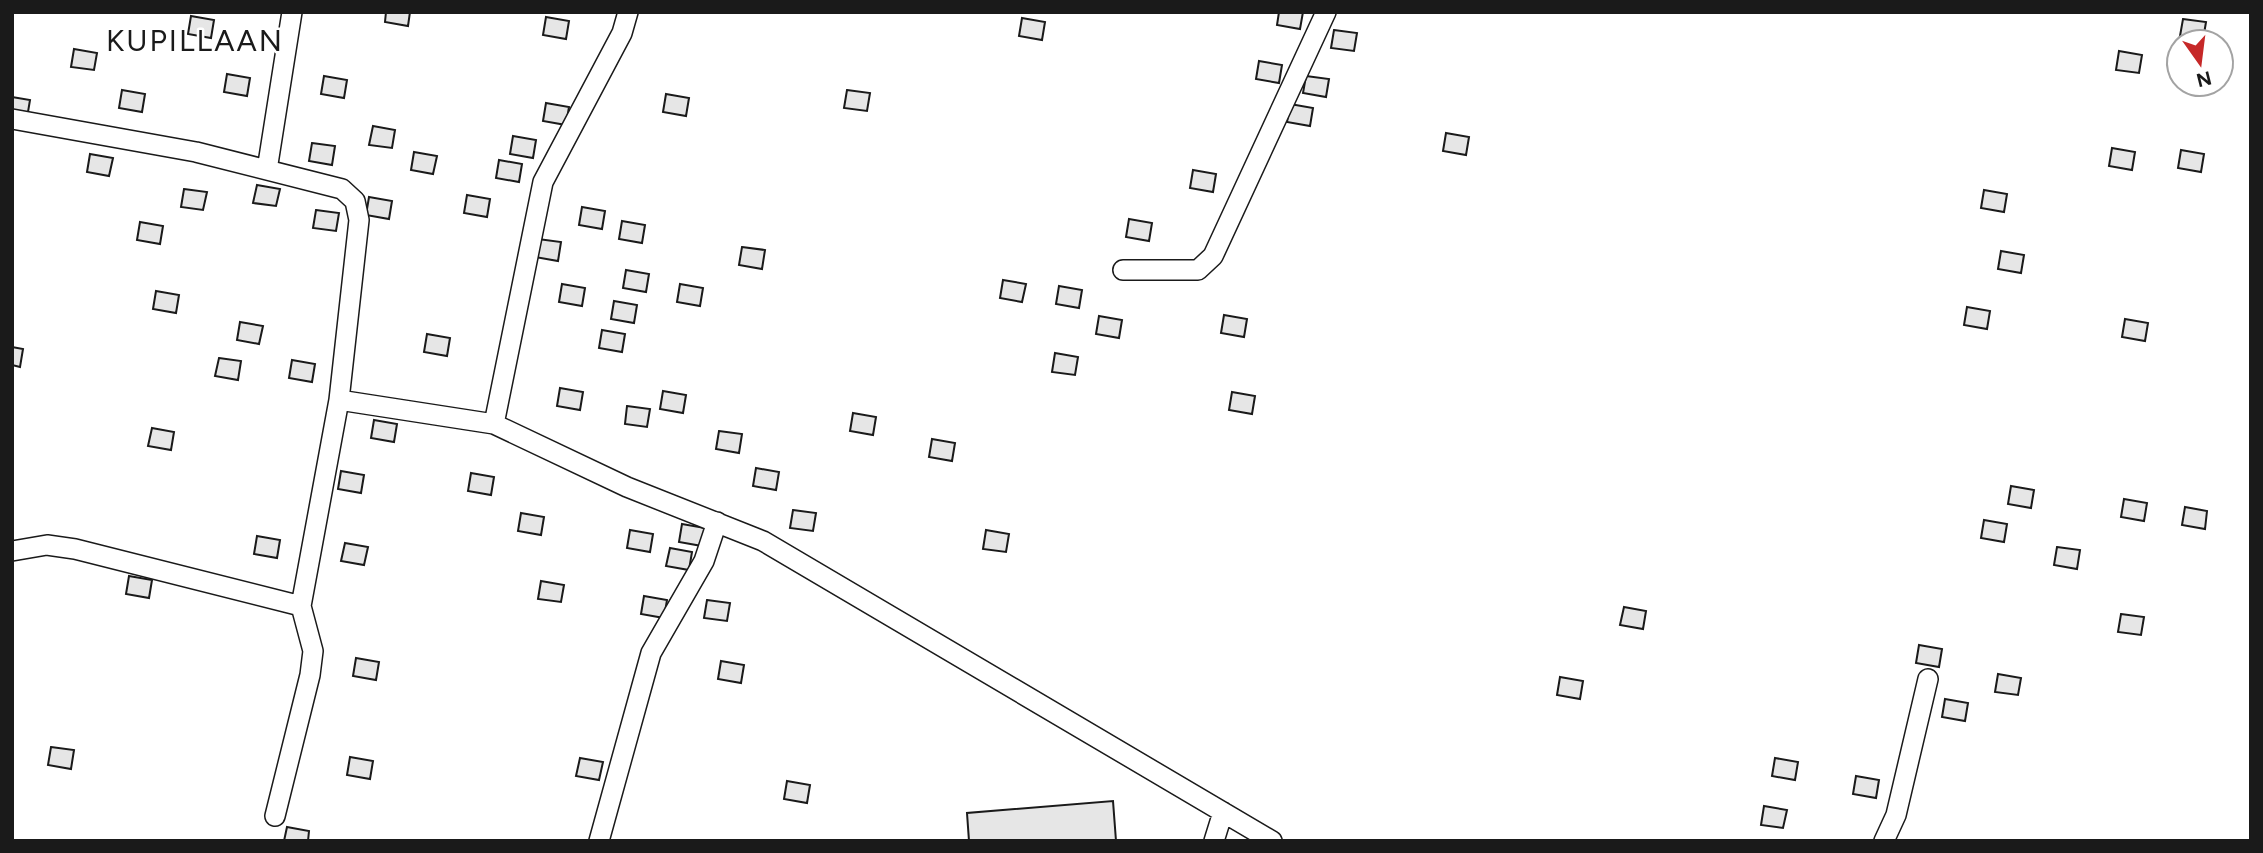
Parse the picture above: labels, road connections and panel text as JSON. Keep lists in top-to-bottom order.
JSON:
{
  "districts": ["KUPILLAAN"],
  "north": "bottom"
}
